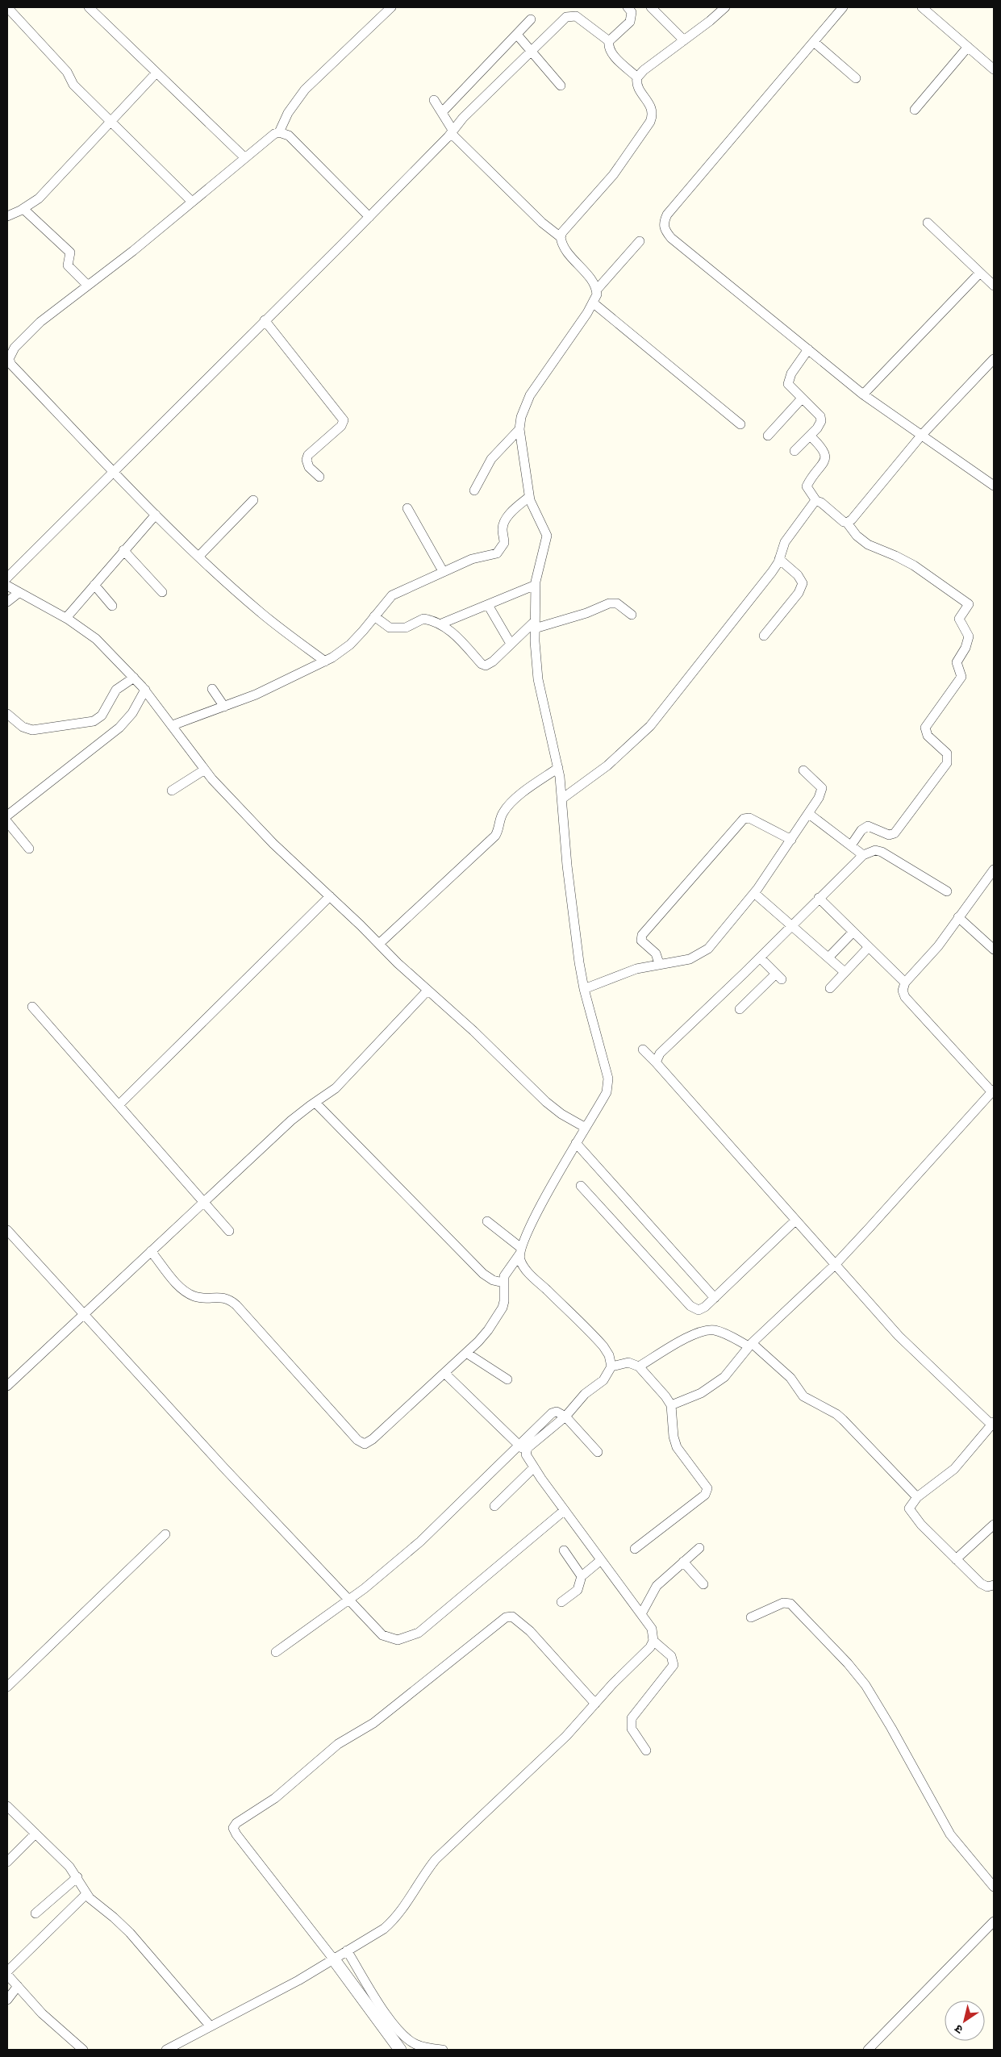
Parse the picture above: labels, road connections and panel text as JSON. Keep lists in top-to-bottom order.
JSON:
{
  "north": "bottom left"
}
